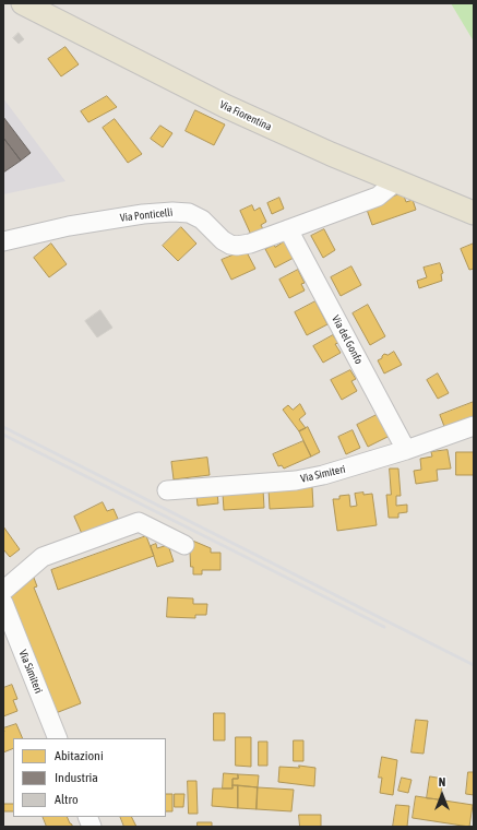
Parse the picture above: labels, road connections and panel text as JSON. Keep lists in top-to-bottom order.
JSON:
{
  "streets": {
    "main road": ["Via Fiorentina"],
    "street": ["Via Ponticelli", "Via del Gonfo", "Via Simiteri"]
  },
  "crossings": [
    ["Via Fiorentina", "Via Ponticelli"],
    ["Via Ponticelli", "Via del Gonfo"],
    ["Via del Gonfo", "Via Simiteri"]
  ],
  "legend": ["Abitazioni", "Industria", "Altro"],
  "north": "top"
}
